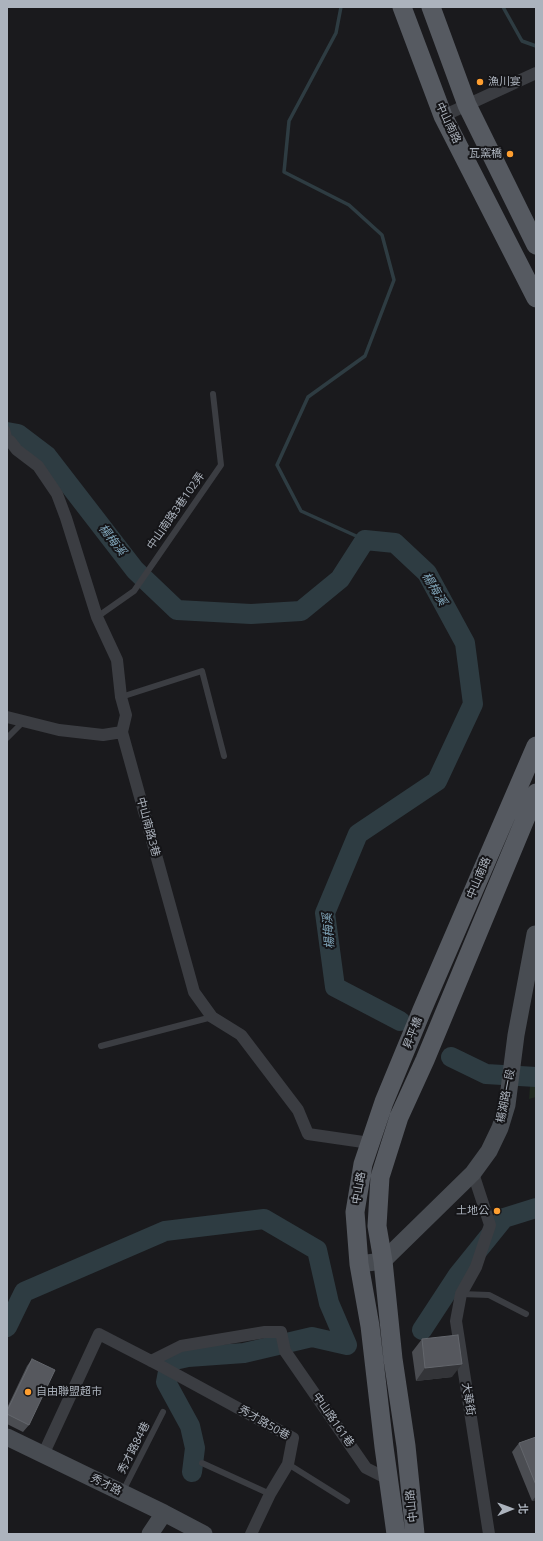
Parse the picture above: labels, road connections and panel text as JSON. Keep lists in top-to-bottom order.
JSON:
{
  "streets": {
    "main road": ["中山南路", "昇平橋", "中山路"],
    "street": [
      "中山南路3巷",
      "楊湖路一段",
      "大華街",
      "中山路161巷",
      "秀才路50巷",
      "秀才路"
    ],
    "lane": ["中山南路3巷102弄", "秀才路84巷"]
  },
  "crossings": [
    ["中山南路", "昇平橋"],
    ["中山南路3巷102弄", "中山南路3巷"],
    ["中山南路3巷", "中山路"],
    ["昇平橋", "中山路"],
    ["楊湖路一段", "中山路"],
    ["楊湖路一段", "大華街"],
    ["中山路", "中山路161巷"],
    ["中山路161巷", "秀才路50巷"],
    ["秀才路84巷", "秀才路"]
  ],
  "water": ["楊梅溪"],
  "places": [
    "漁川宴",
    "瓦窯橋",
    "土地公",
    "自由聯盟超市"
  ],
  "north": "right"
}
